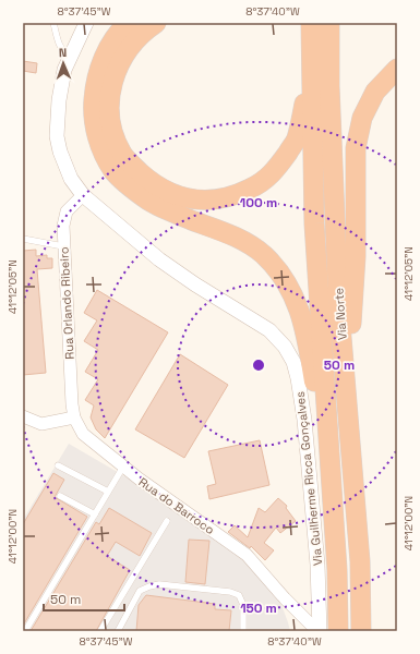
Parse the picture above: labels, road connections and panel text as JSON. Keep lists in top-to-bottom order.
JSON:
{
  "streets": {
    "highway": ["Via Norte"],
    "street": ["Rua Orlando Ribeiro", "Via Guilherme Ricca Gonçalves", "Rua do Barroco"]
  },
  "crossings": [
    ["Rua Orlando Ribeiro", "Via Guilherme Ricca Gonçalves"],
    ["Rua Orlando Ribeiro", "Rua do Barroco"],
    ["Via Guilherme Ricca Gonçalves", "Rua do Barroco"]
  ],
  "scale_bar": "50 m",
  "north": "top",
  "coordinates": [
    "8°37'45\"W",
    "8°37'40\"W",
    "41°12'05\"N",
    "41°12'00\"N"
  ],
  "rings": ["100 m", "50 m", "150 m"]
}
